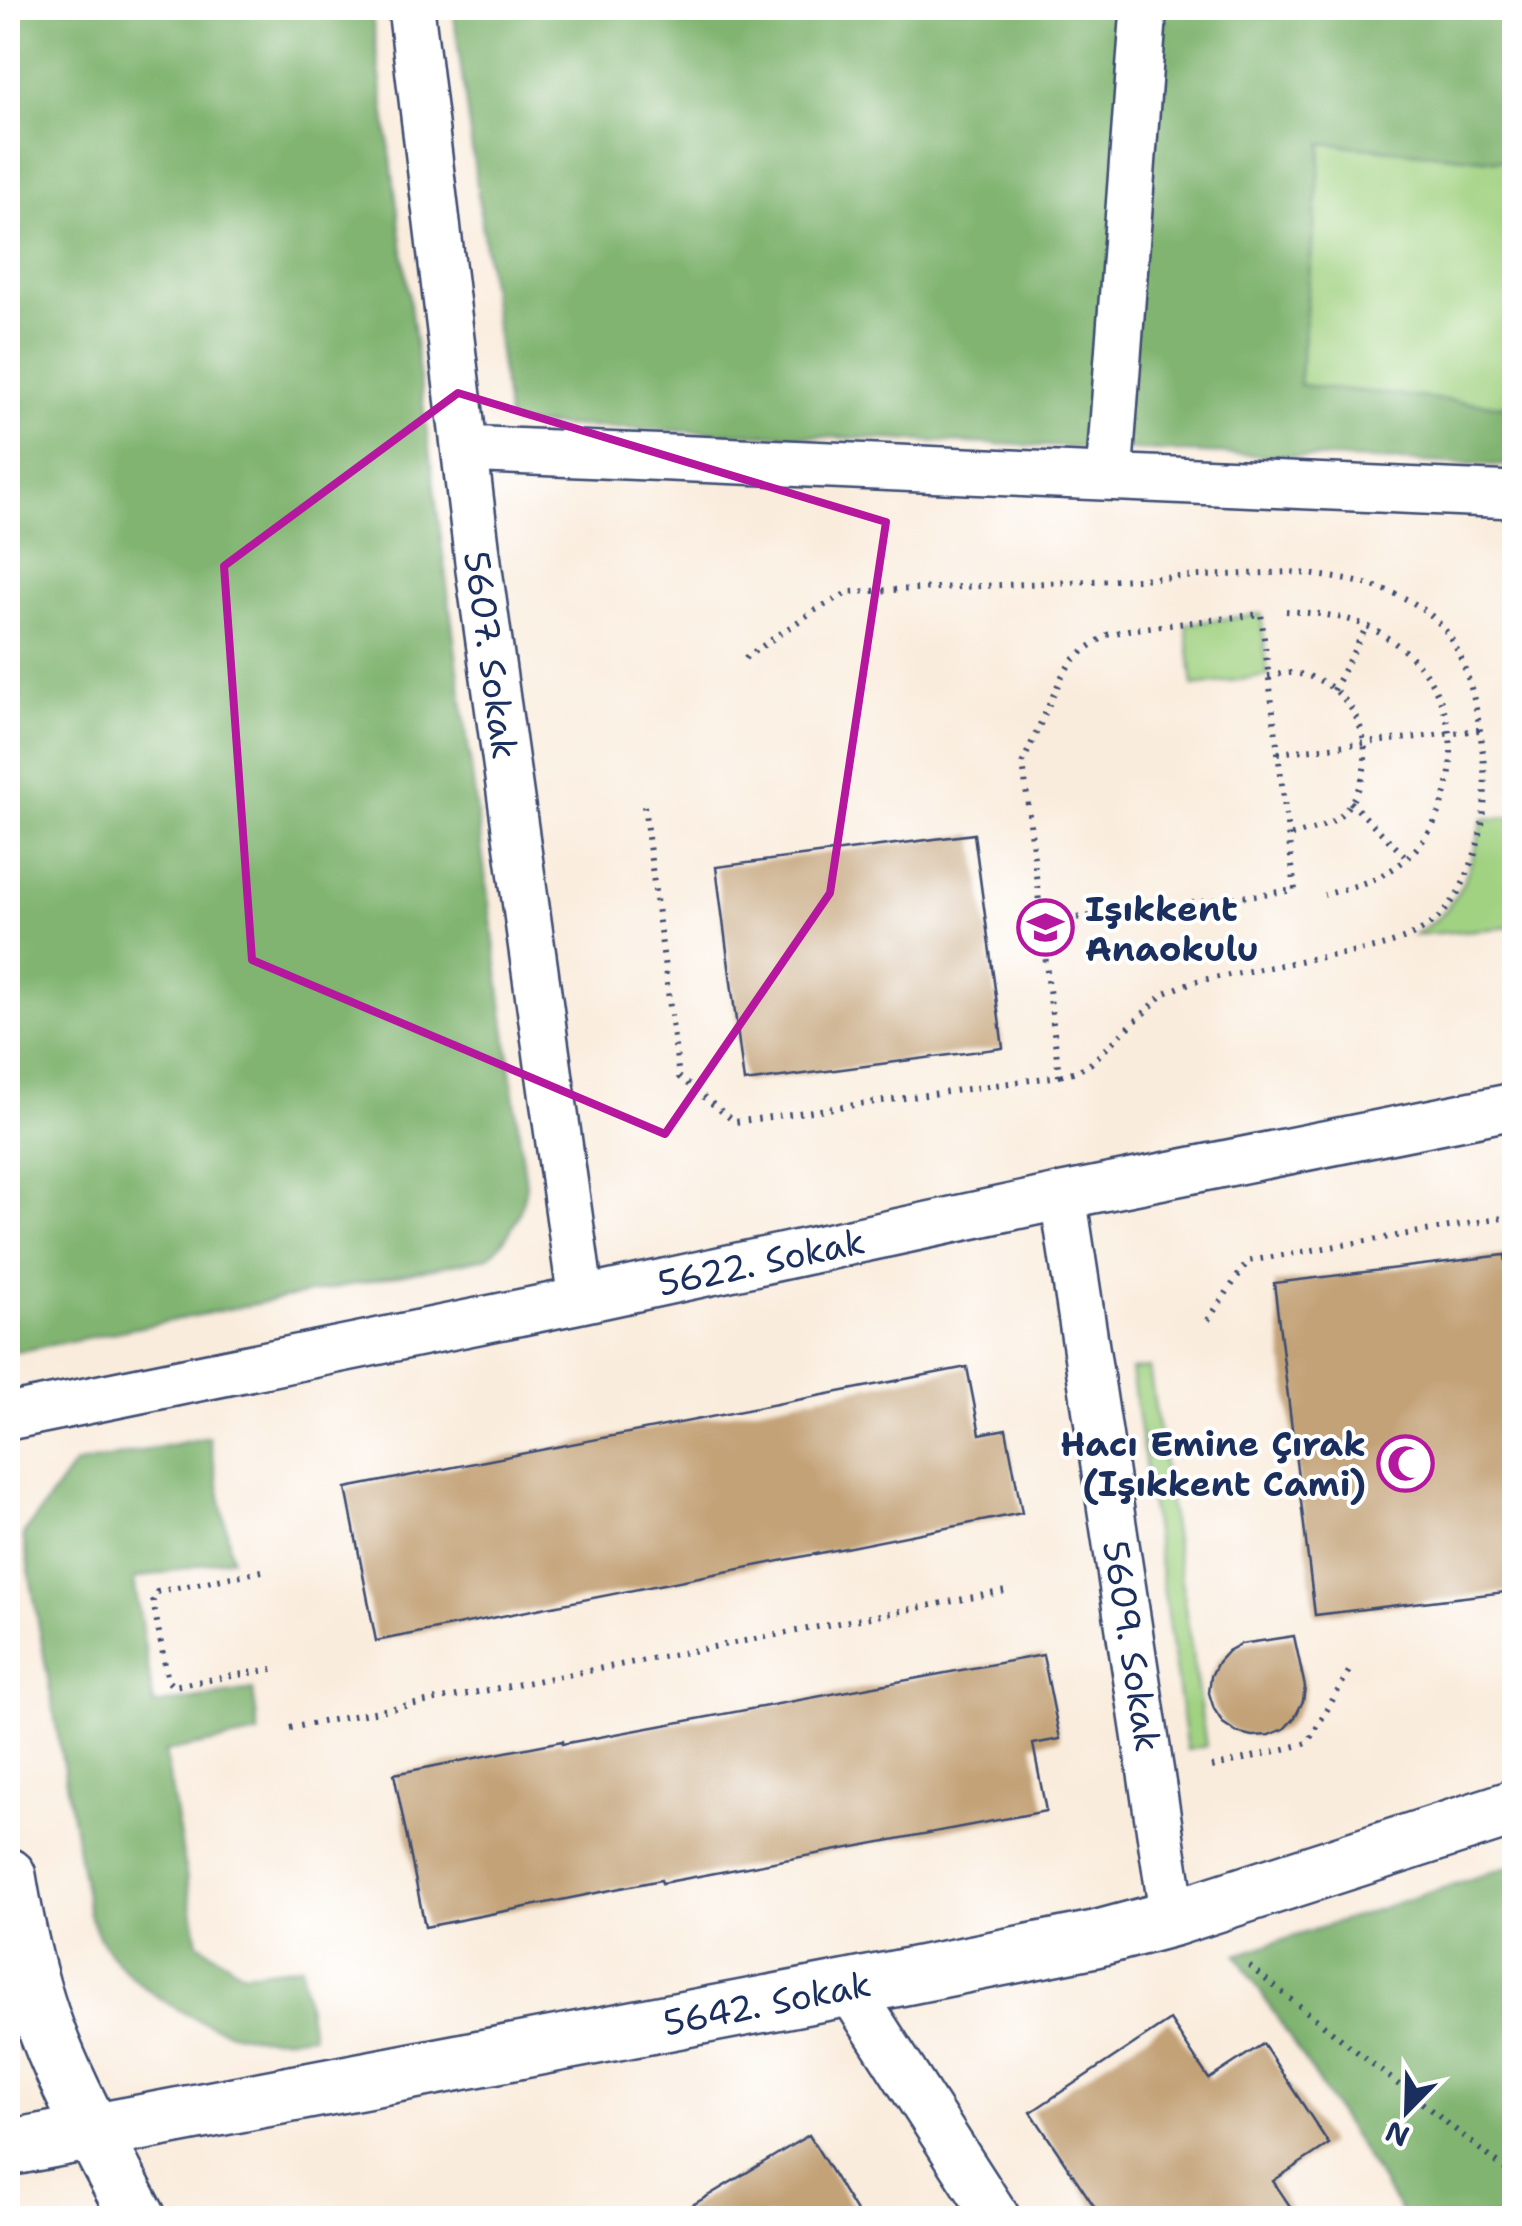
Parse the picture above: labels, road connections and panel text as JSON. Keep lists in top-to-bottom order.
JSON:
{
  "streets": {
    "street": ["5642. Sokak"],
    "lane": ["5607. Sokak", "5622. Sokak", "5609. Sokak"]
  },
  "crossings": [
    ["5607. Sokak", "5622. Sokak"],
    ["5622. Sokak", "5609. Sokak"],
    ["5609. Sokak", "5642. Sokak"]
  ],
  "places": {
    "school or university": ["Işıkkent Anaokulu"],
    "mosque": ["Hacı Emine Çırak (Işıkkent Cami)"]
  },
  "north": "bottom left"
}
